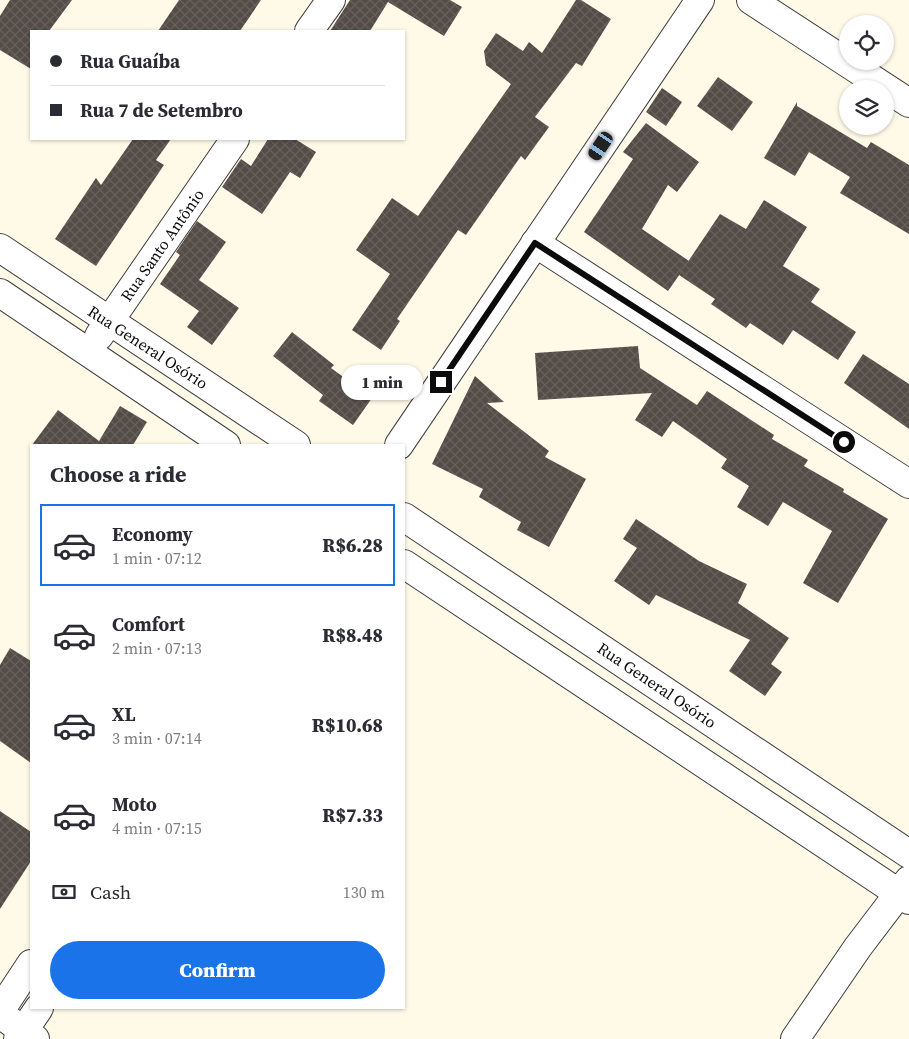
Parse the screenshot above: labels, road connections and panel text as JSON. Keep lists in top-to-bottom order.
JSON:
{
  "streets": {
    "street": ["Rua Santo Antônio", "Rua General Osório"]
  },
  "crossings": [
    ["Rua Santo Antônio", "Rua General Osório"]
  ],
  "page": {
    "banner": ["Rua Guaíba", "Rua 7 de Setembro"],
    "bubble": "1 min",
    "heading": "Choose a ride",
    "list": [
      {
        "name": "Economy",
        "note": "1 min · 07:12",
        "value": "R$6.28"
      },
      {
        "name": "Comfort",
        "note": "2 min · 07:13",
        "value": "R$8.48"
      },
      {
        "name": "XL",
        "note": "3 min · 07:14",
        "value": "R$10.68"
      },
      {
        "name": "Moto",
        "note": "4 min · 07:15",
        "value": "R$7.33"
      }
    ],
    "pay": ["Cash", "130 m"],
    "buttons": "Confirm"
  }
}
